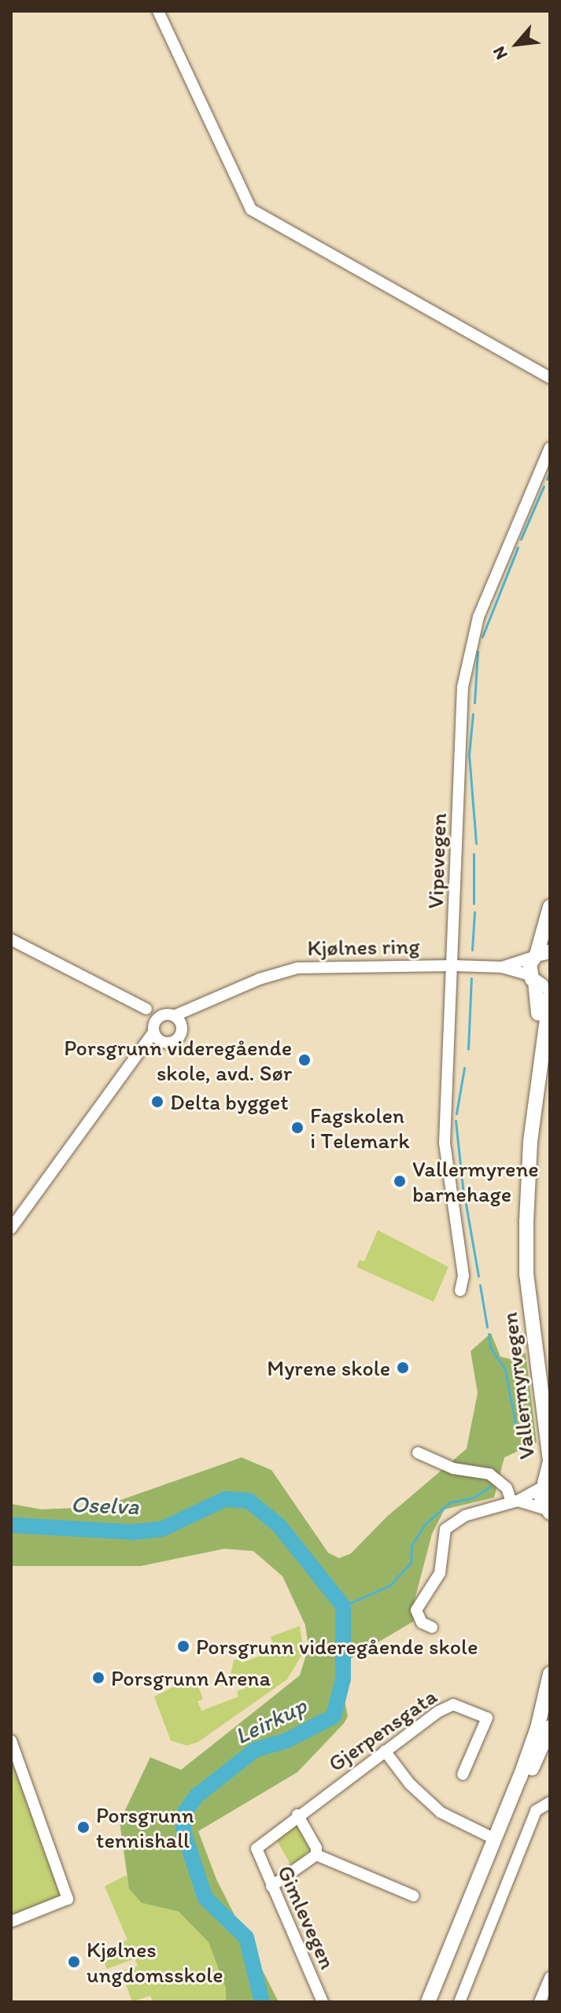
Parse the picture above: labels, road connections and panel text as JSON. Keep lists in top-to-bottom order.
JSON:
{
  "streets": {
    "main road": ["Vallermyrvegen"],
    "street": [
      "Vipevegen",
      "Kjølnes ring",
      "Gjerpensgata",
      "Gimlevegen"
    ]
  },
  "crossings": [
    ["Vipevegen", "Kjølnes ring"],
    ["Kjølnes ring", "Vallermyrvegen"],
    ["Gjerpensgata", "Gimlevegen"]
  ],
  "water": ["Oselva", "Leirkup"],
  "places": [
    "Porsgrunn videregående skole, avd. Sør",
    "Delta bygget",
    "Fagskolen i Telemark",
    "Vallermyrene barnehage",
    "Myrene skole",
    "Porsgrunn videregående skole",
    "Porsgrunn Arena",
    "Porsgrunn tennishall",
    "Kjølnes ungdomsskole"
  ],
  "north": "bottom left"
}
